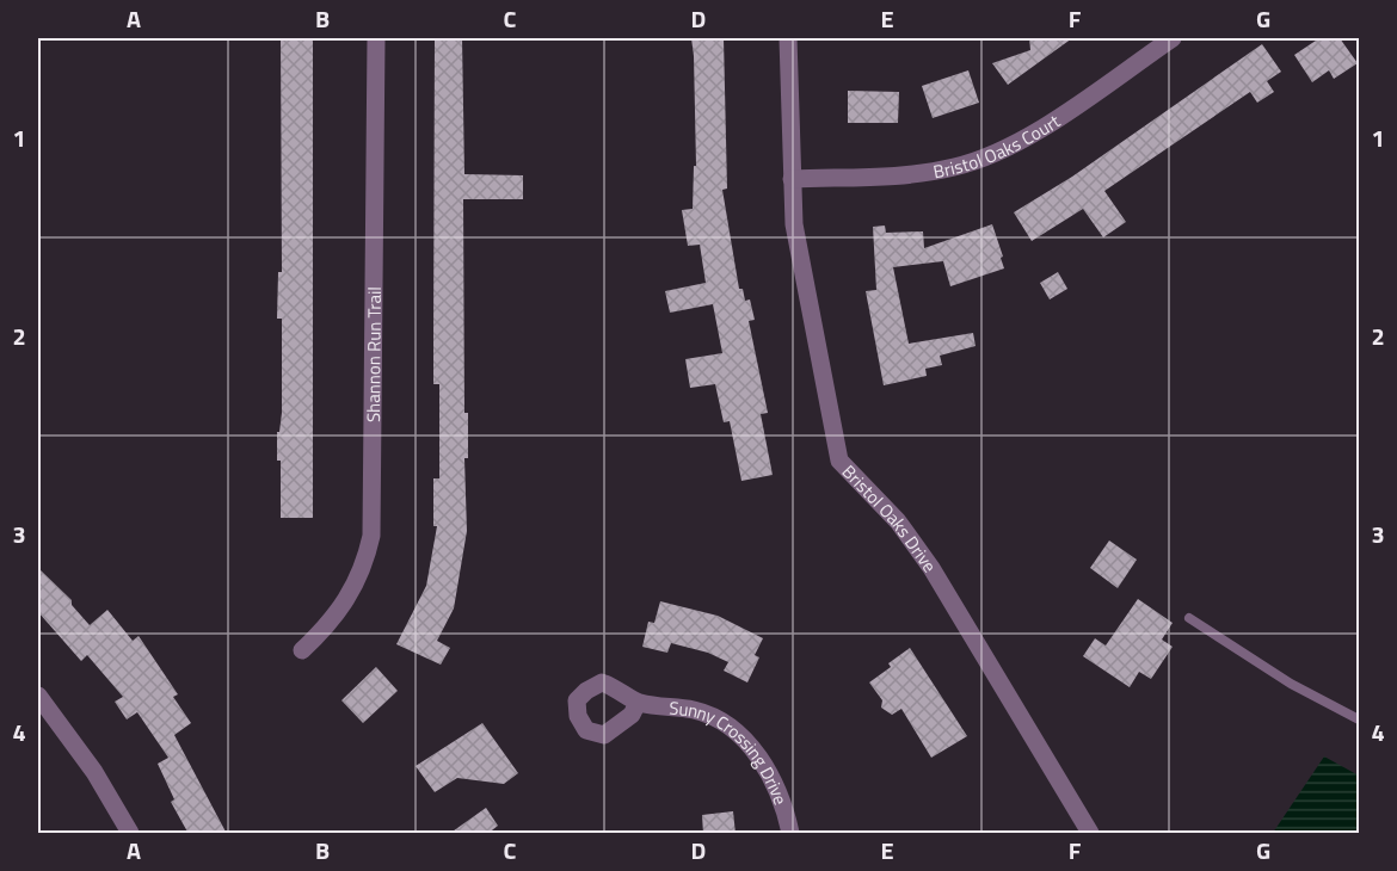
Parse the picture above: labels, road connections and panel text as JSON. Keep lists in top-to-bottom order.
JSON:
{
  "streets": {
    "street": [
      "Bristol Oaks Court",
      "Shannon Run Trail",
      "Bristol Oaks Drive",
      "Sunny Crossing Drive"
    ]
  },
  "crossings": [
    ["Bristol Oaks Court", "Bristol Oaks Drive"]
  ],
  "grid": {
    "columns": [
      "A",
      "B",
      "C",
      "D",
      "E",
      "F",
      "G"
    ],
    "rows": [
      "1",
      "2",
      "3",
      "4"
    ]
  }
}
